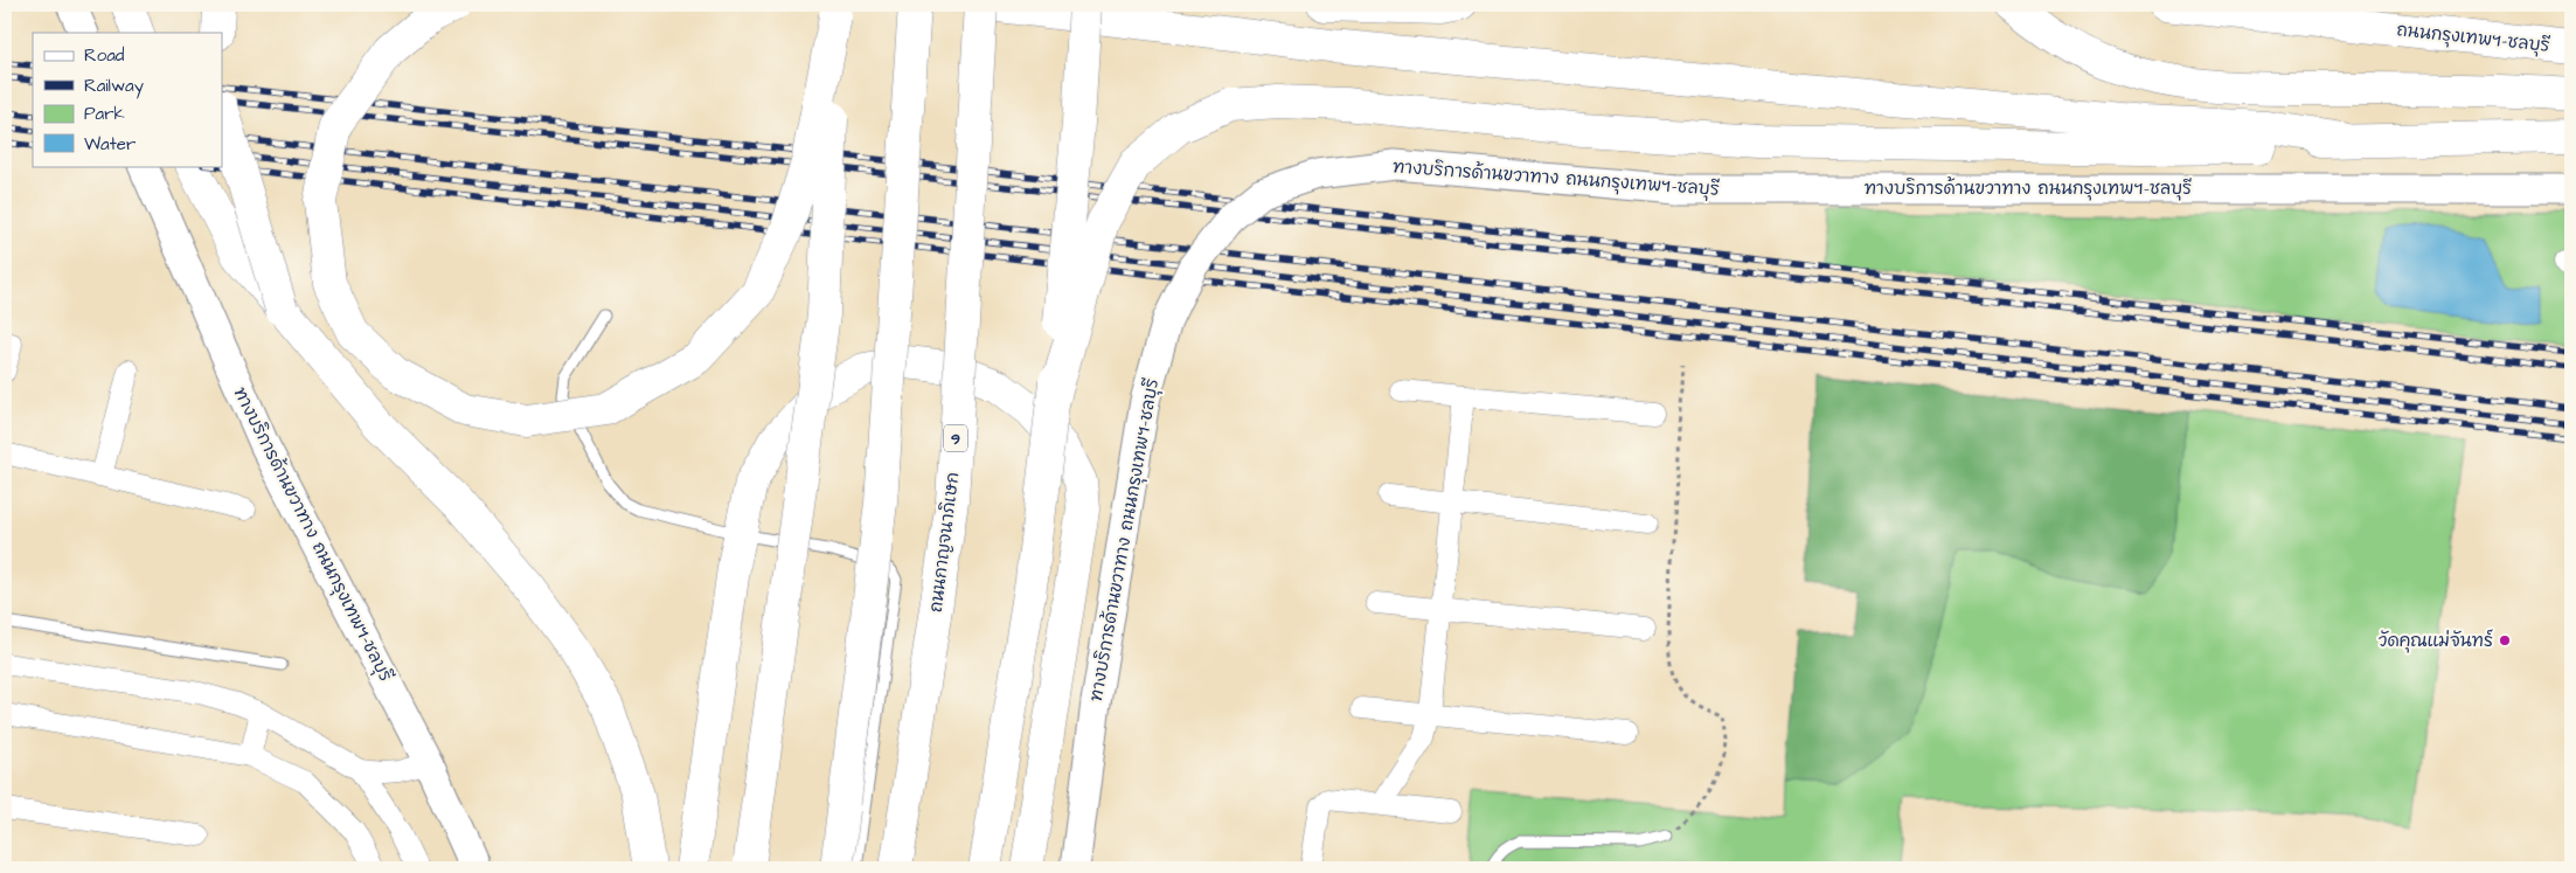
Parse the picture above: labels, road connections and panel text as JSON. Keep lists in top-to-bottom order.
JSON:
{
  "streets": {
    "highway": ["ถนนกรุงเทพฯ-ชลบุรี", "9", "ถนนกาญจนาภิเษก"],
    "main road": ["ทางบริการด้านขวาทาง ถนนกรุงเทพฯ-ชลบุรี"]
  },
  "places": ["วัดคุณแม่จันทร์"],
  "legend": [
    "Road",
    "Railway",
    "Park",
    "Water"
  ]
}
